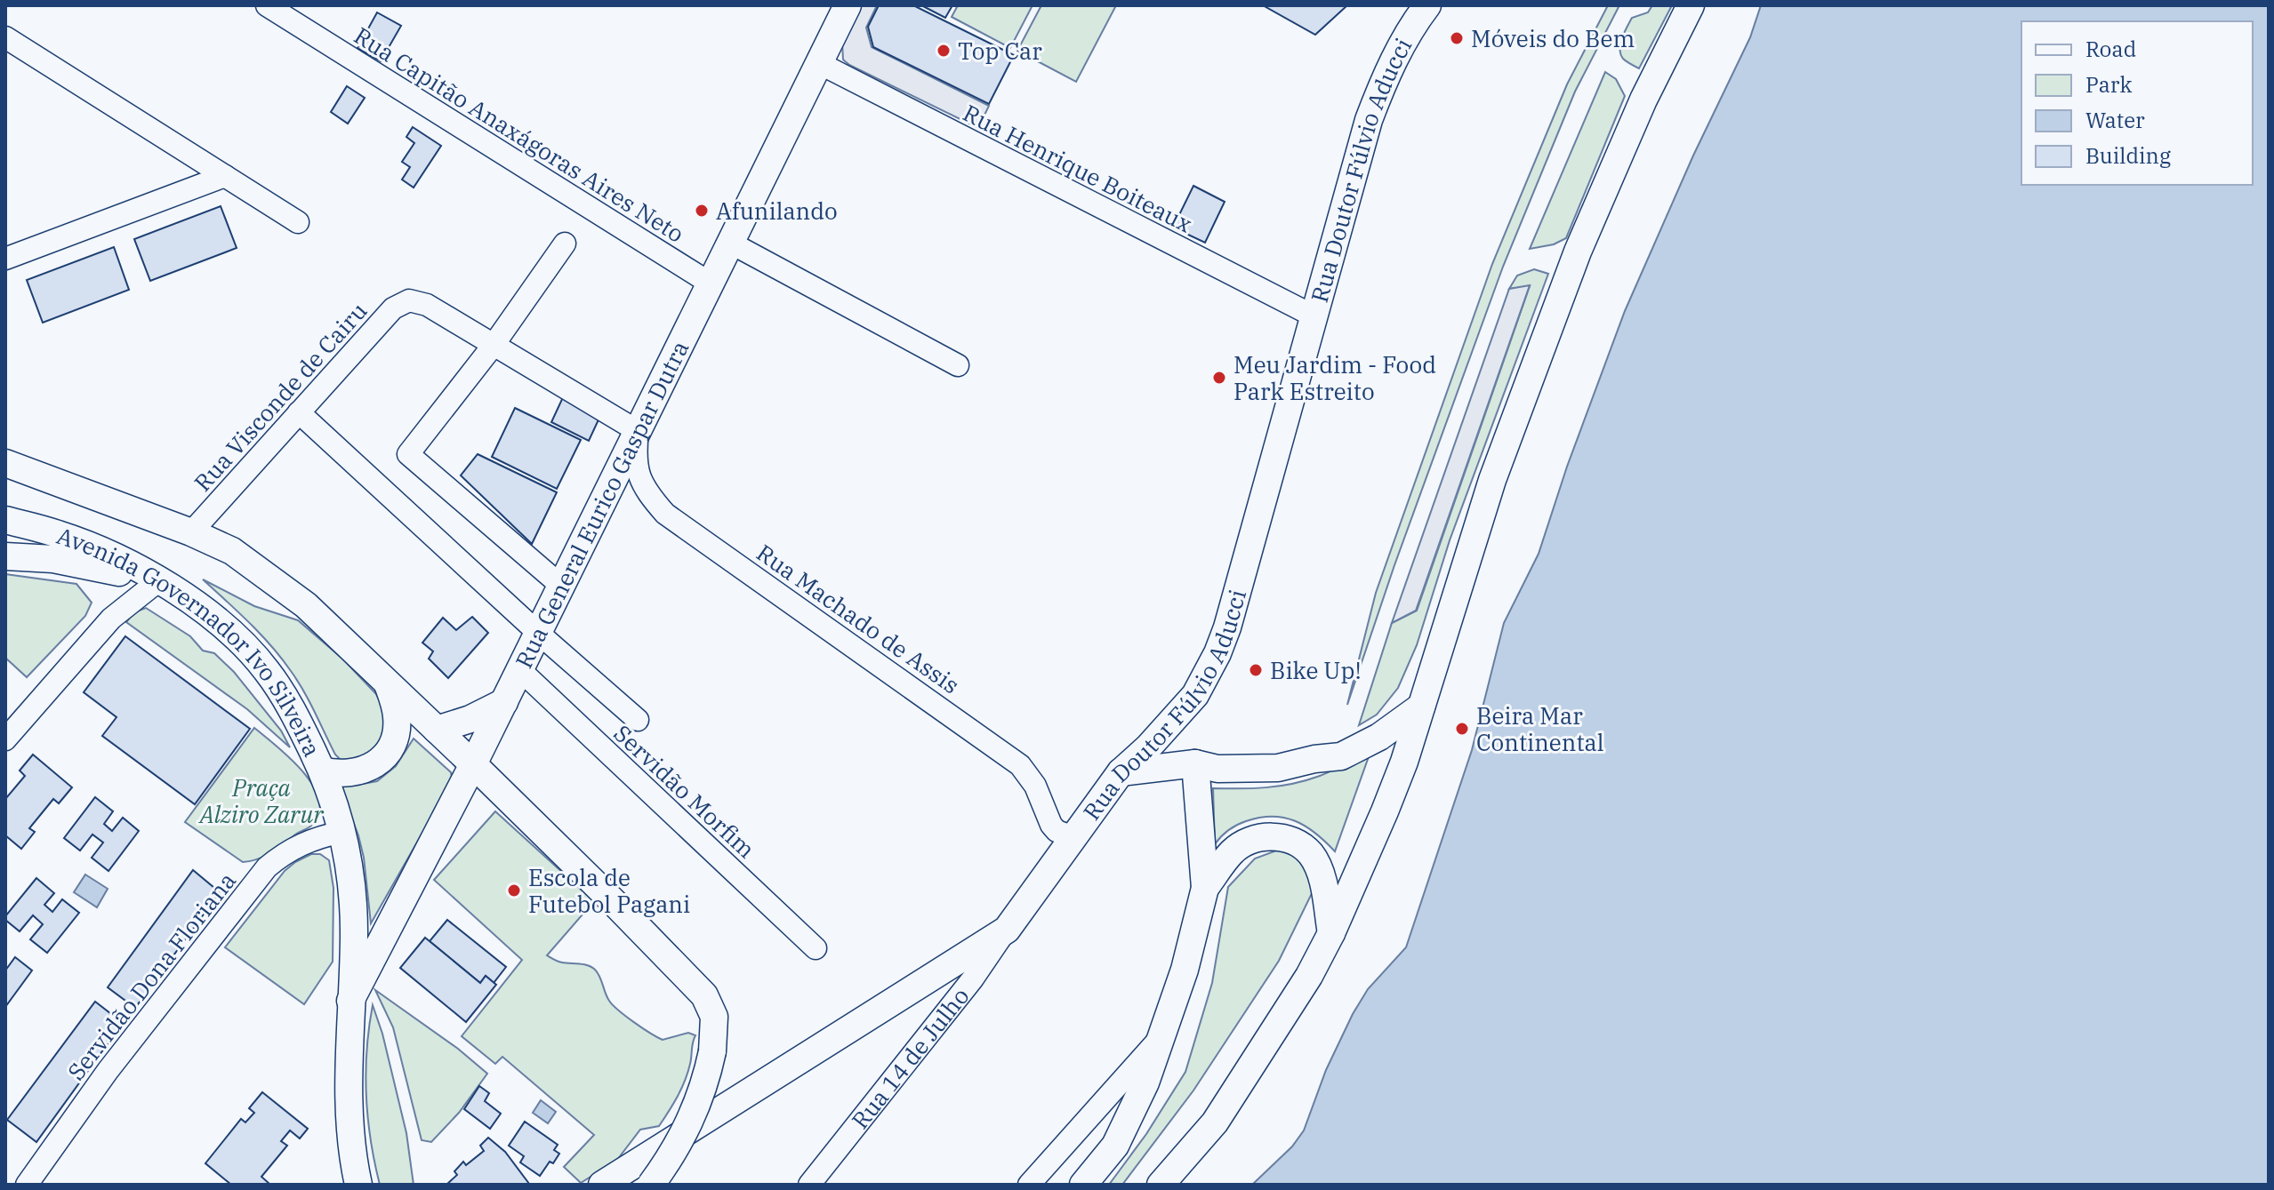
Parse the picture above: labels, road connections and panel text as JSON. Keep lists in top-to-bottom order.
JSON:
{
  "streets": {
    "main road": ["Rua Doutor Fúlvio Aducci", "Rua General Eurico Gaspar Dutra", "Avenida Governador Ivo Silveira"],
    "street": [
      "Rua Capitão Anaxágoras Aires Neto",
      "Rua Henrique Boiteaux",
      "Rua Visconde de Cairu",
      "Rua Machado de Assis",
      "Servidão Morfim",
      "Servidão Dona Floriana",
      "Rua 14 de Julho"
    ]
  },
  "crossings": [
    ["Rua Capitão Anaxágoras Aires Neto", "Rua General Eurico Gaspar Dutra"],
    ["Rua Henrique Boiteaux", "Rua Doutor Fúlvio Aducci"],
    ["Rua Henrique Boiteaux", "Rua General Eurico Gaspar Dutra"],
    ["Rua Doutor Fúlvio Aducci", "Rua Machado de Assis"],
    ["Rua Doutor Fúlvio Aducci", "Rua 14 de Julho"],
    ["Rua General Eurico Gaspar Dutra", "Rua Machado de Assis"],
    ["Rua General Eurico Gaspar Dutra", "Avenida Governador Ivo Silveira"],
    ["Rua General Eurico Gaspar Dutra", "Servidão Morfim"],
    ["Avenida Governador Ivo Silveira", "Servidão Dona Floriana"]
  ],
  "parks": ["Praça Alziro Zarur"],
  "places": [
    "Móveis do Bem",
    "Top Car",
    "Afunilando",
    "Meu Jardim - Food Park Estreito",
    "Bike Up!",
    "Beira Mar Continental",
    "Escola de Futebol Pagani"
  ],
  "legend": [
    "Road",
    "Park",
    "Water",
    "Building"
  ]
}
